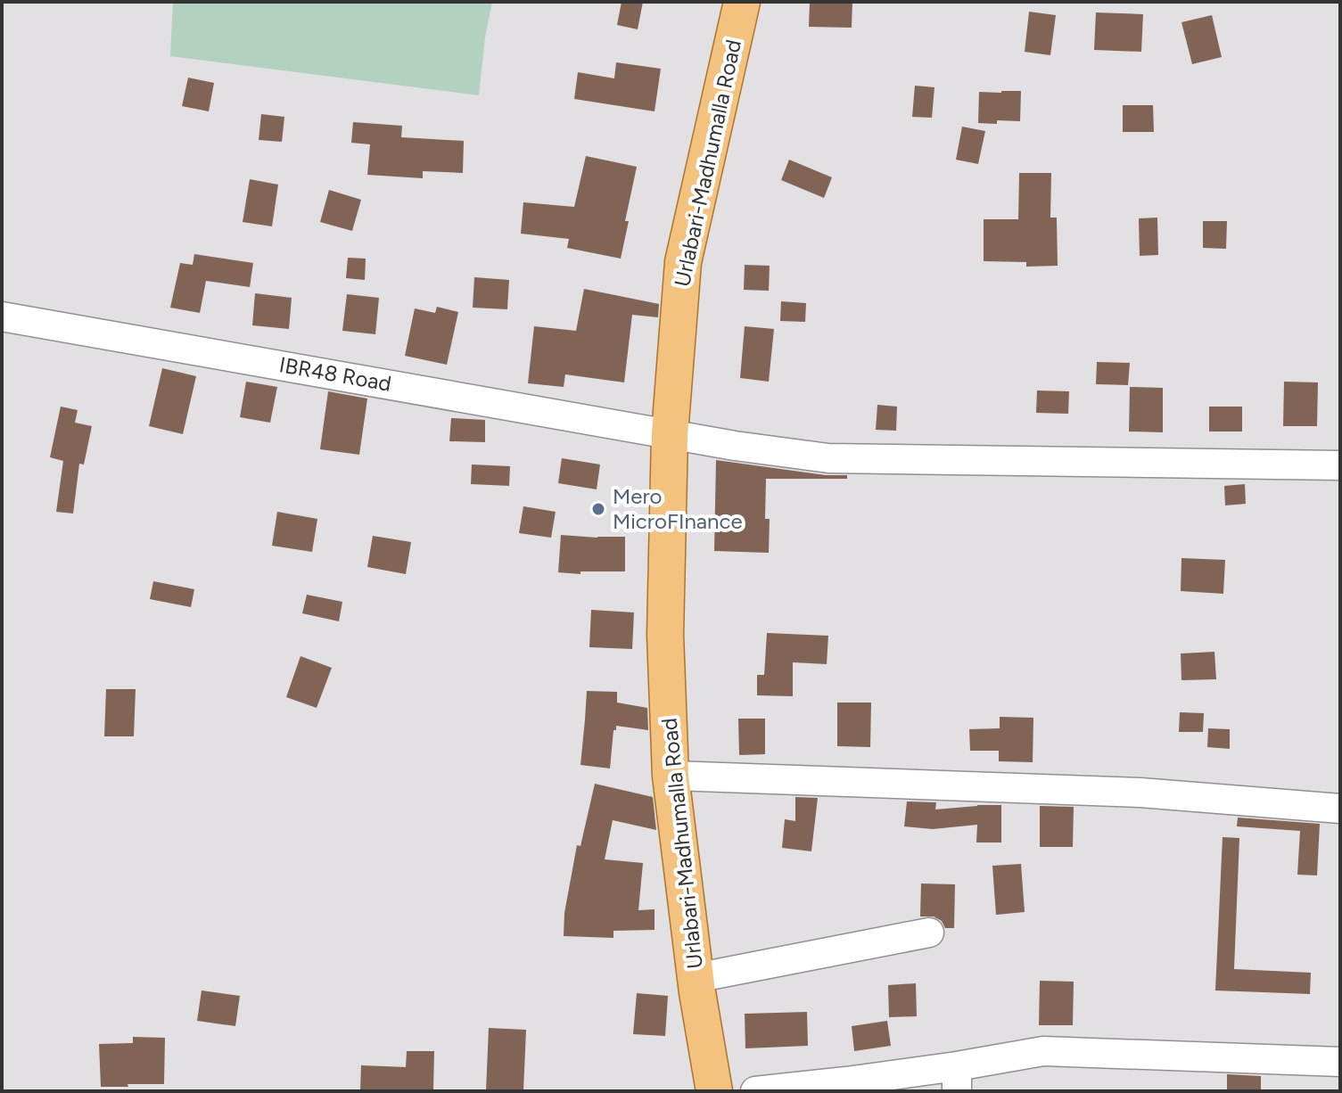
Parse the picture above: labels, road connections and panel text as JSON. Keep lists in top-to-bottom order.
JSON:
{
  "streets": {
    "main road": ["Urlabari-Madhumalla Road"],
    "street": ["IBR48 Road"]
  },
  "crossings": [
    ["Urlabari-Madhumalla Road", "IBR48 Road"]
  ],
  "places": ["Mero MicroFInance"]
}
